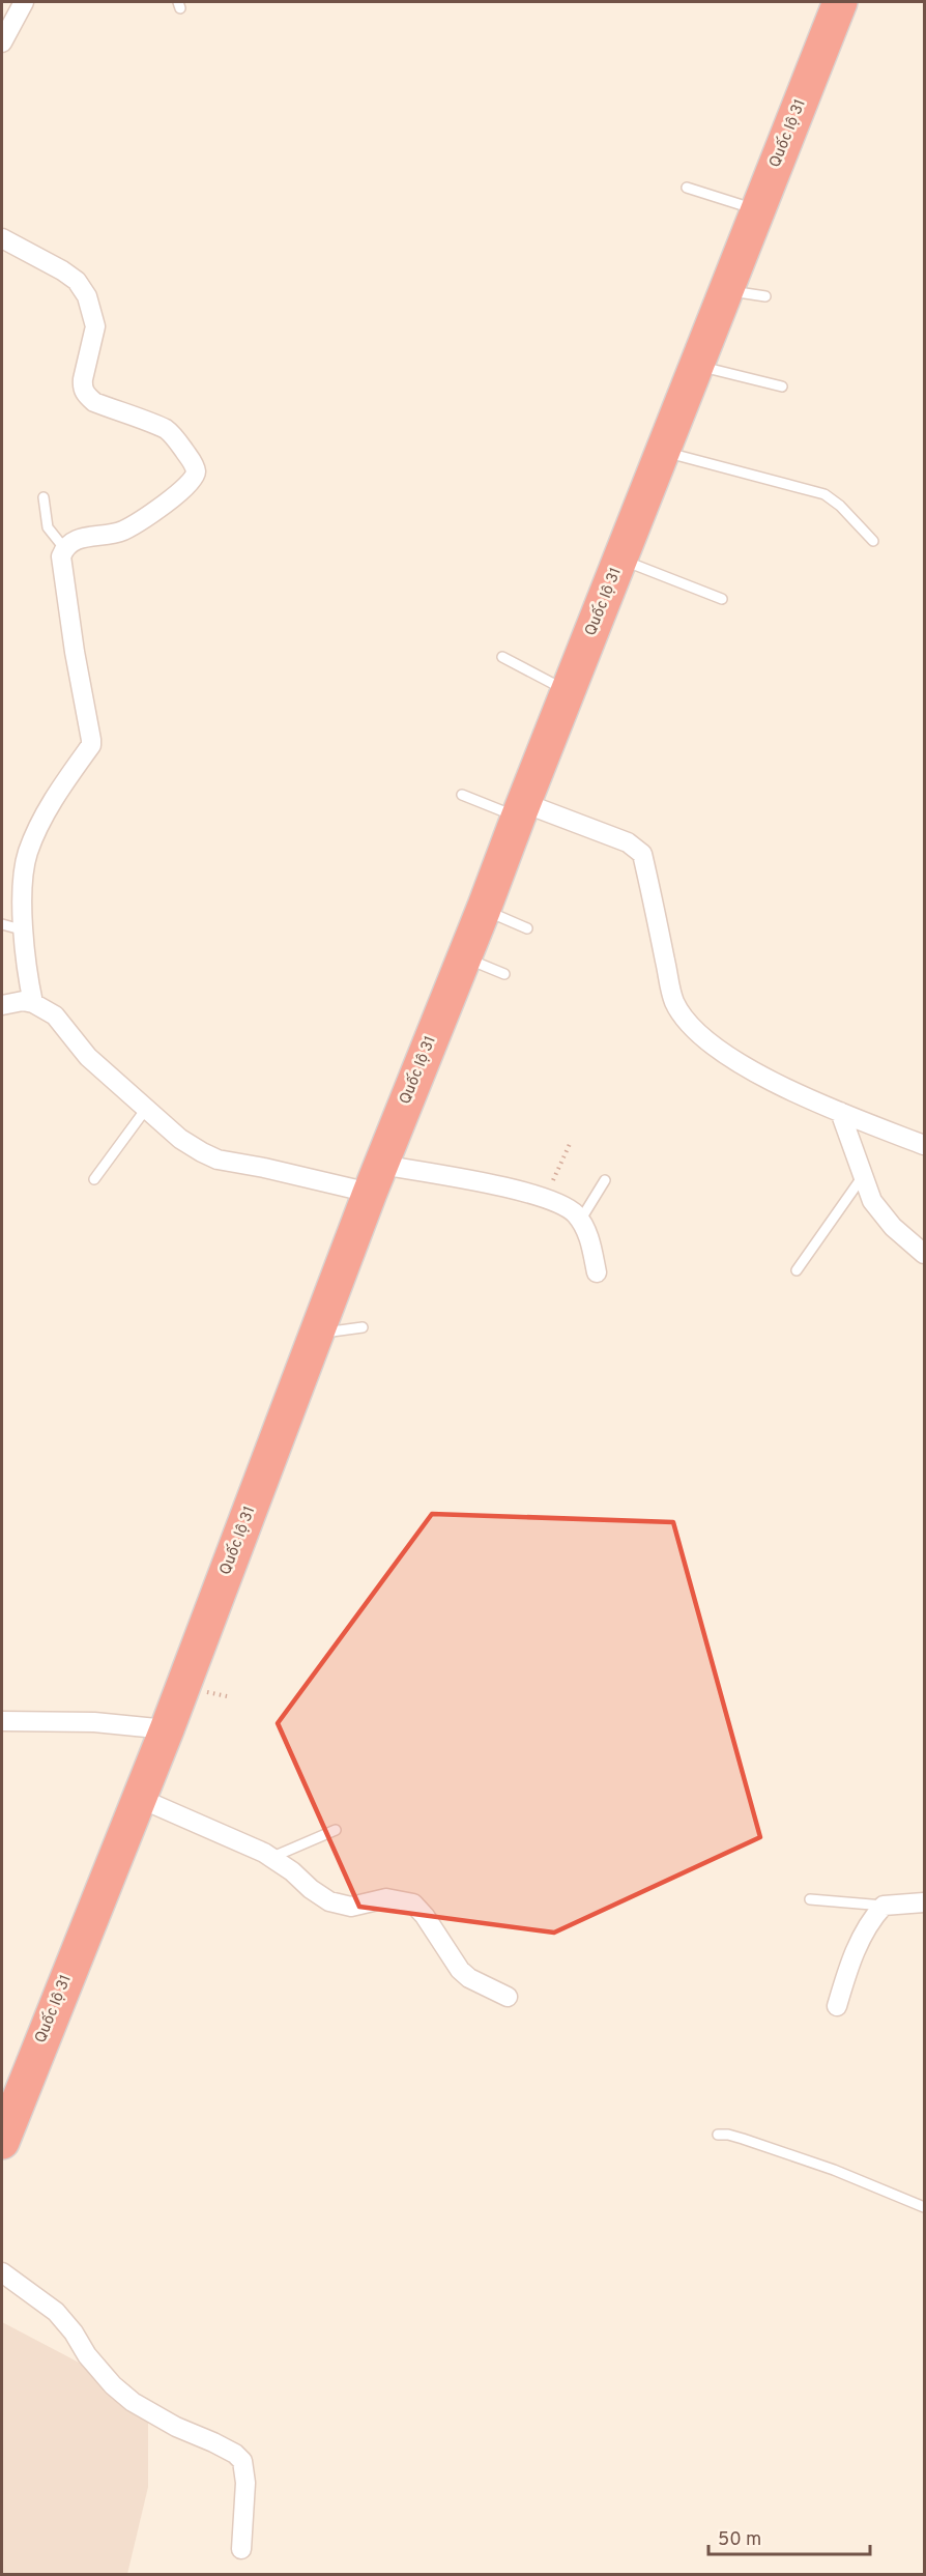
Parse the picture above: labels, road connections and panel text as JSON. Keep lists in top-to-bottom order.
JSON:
{
  "streets": {
    "highway": ["Quốc lộ 31"]
  },
  "scale_bar": "50 m"
}
